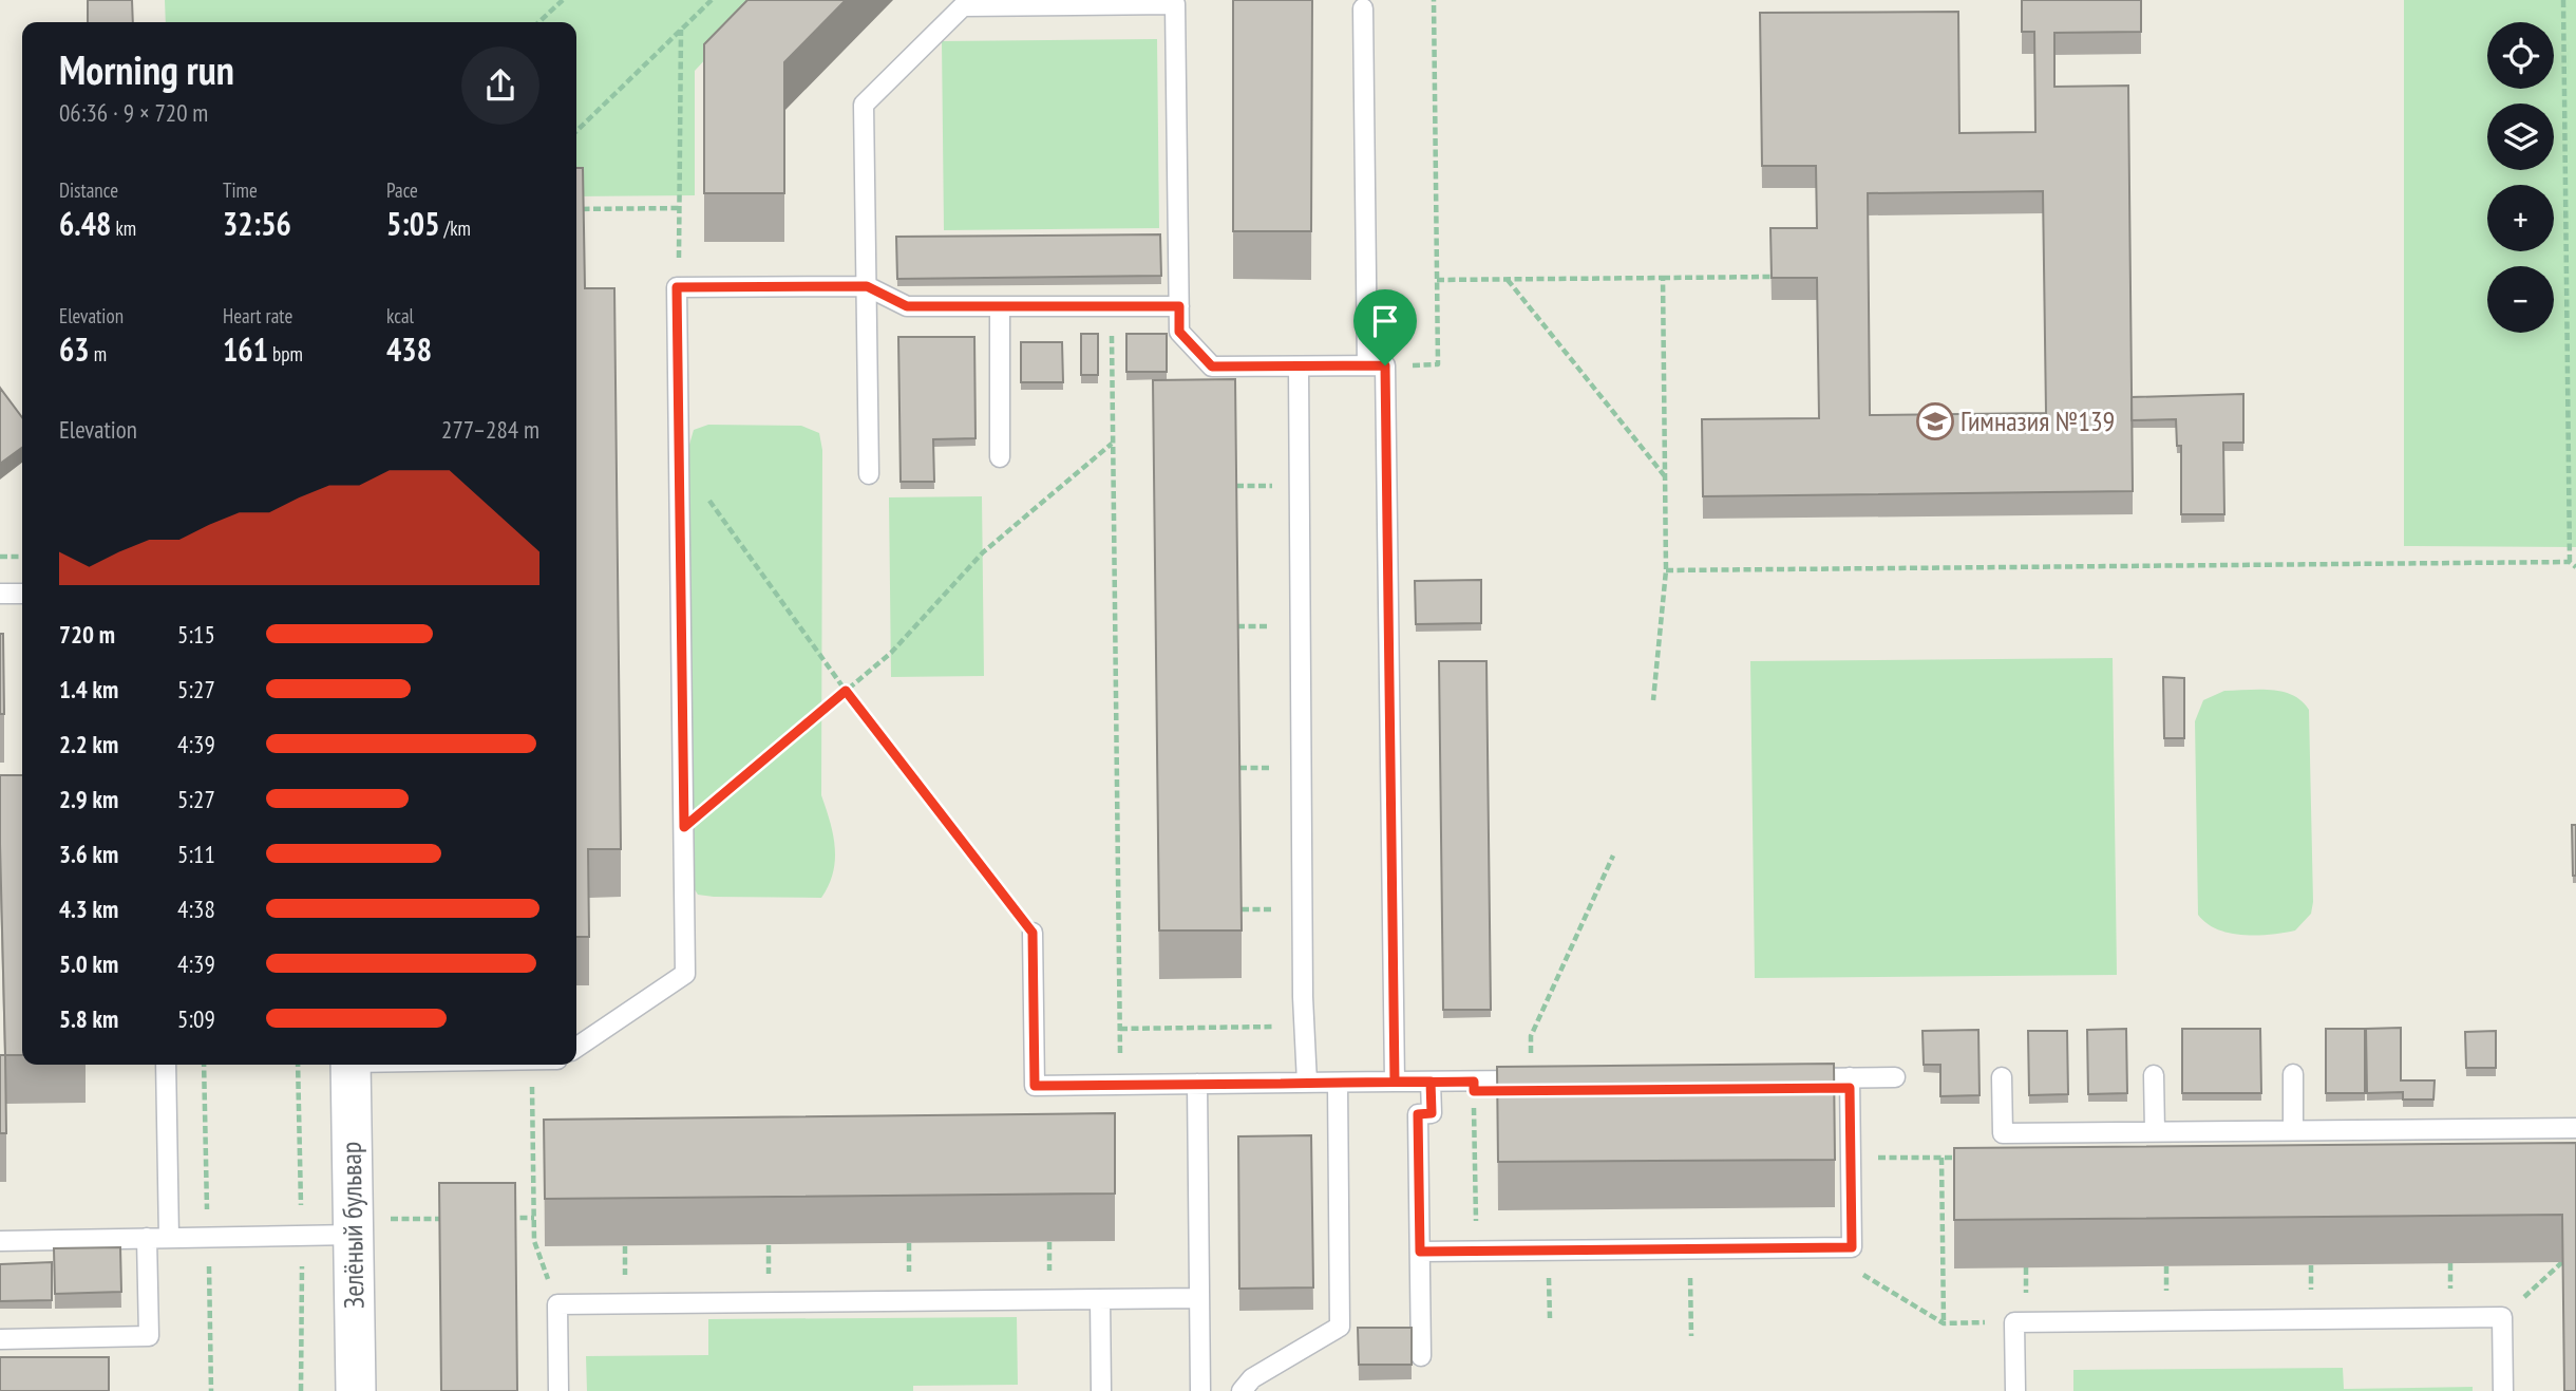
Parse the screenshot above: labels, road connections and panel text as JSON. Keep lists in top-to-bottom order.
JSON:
{
  "streets": {
    "street": ["Зелёный бульвар"]
  },
  "places": {
    "school or university": ["Гимназия №139"]
  },
  "page": {
    "map_buttons": ["+", "−"],
    "heading": ["Morning run", "06:36 · 9 × 720 m"],
    "stats": [
      ["Distance", "6.48 km"],
      ["Time", "32:56"],
      ["Pace", "5:05 /km"],
      ["Elevation", "63 m"],
      ["Heart rate", "161 bpm"],
      ["kcal", "438"]
    ],
    "chart": ["Elevation", "277–284 m"],
    "list": [
      {
        "name": "720 m",
        "note": "5:15"
      },
      {
        "name": "1.4 km",
        "note": "5:27"
      },
      {
        "name": "2.2 km",
        "note": "4:39"
      },
      {
        "name": "2.9 km",
        "note": "5:27"
      },
      {
        "name": "3.6 km",
        "note": "5:11"
      },
      {
        "name": "4.3 km",
        "note": "4:38"
      },
      {
        "name": "5.0 km",
        "note": "4:39"
      },
      {
        "name": "5.8 km",
        "note": "5:09"
      }
    ]
  }
}
